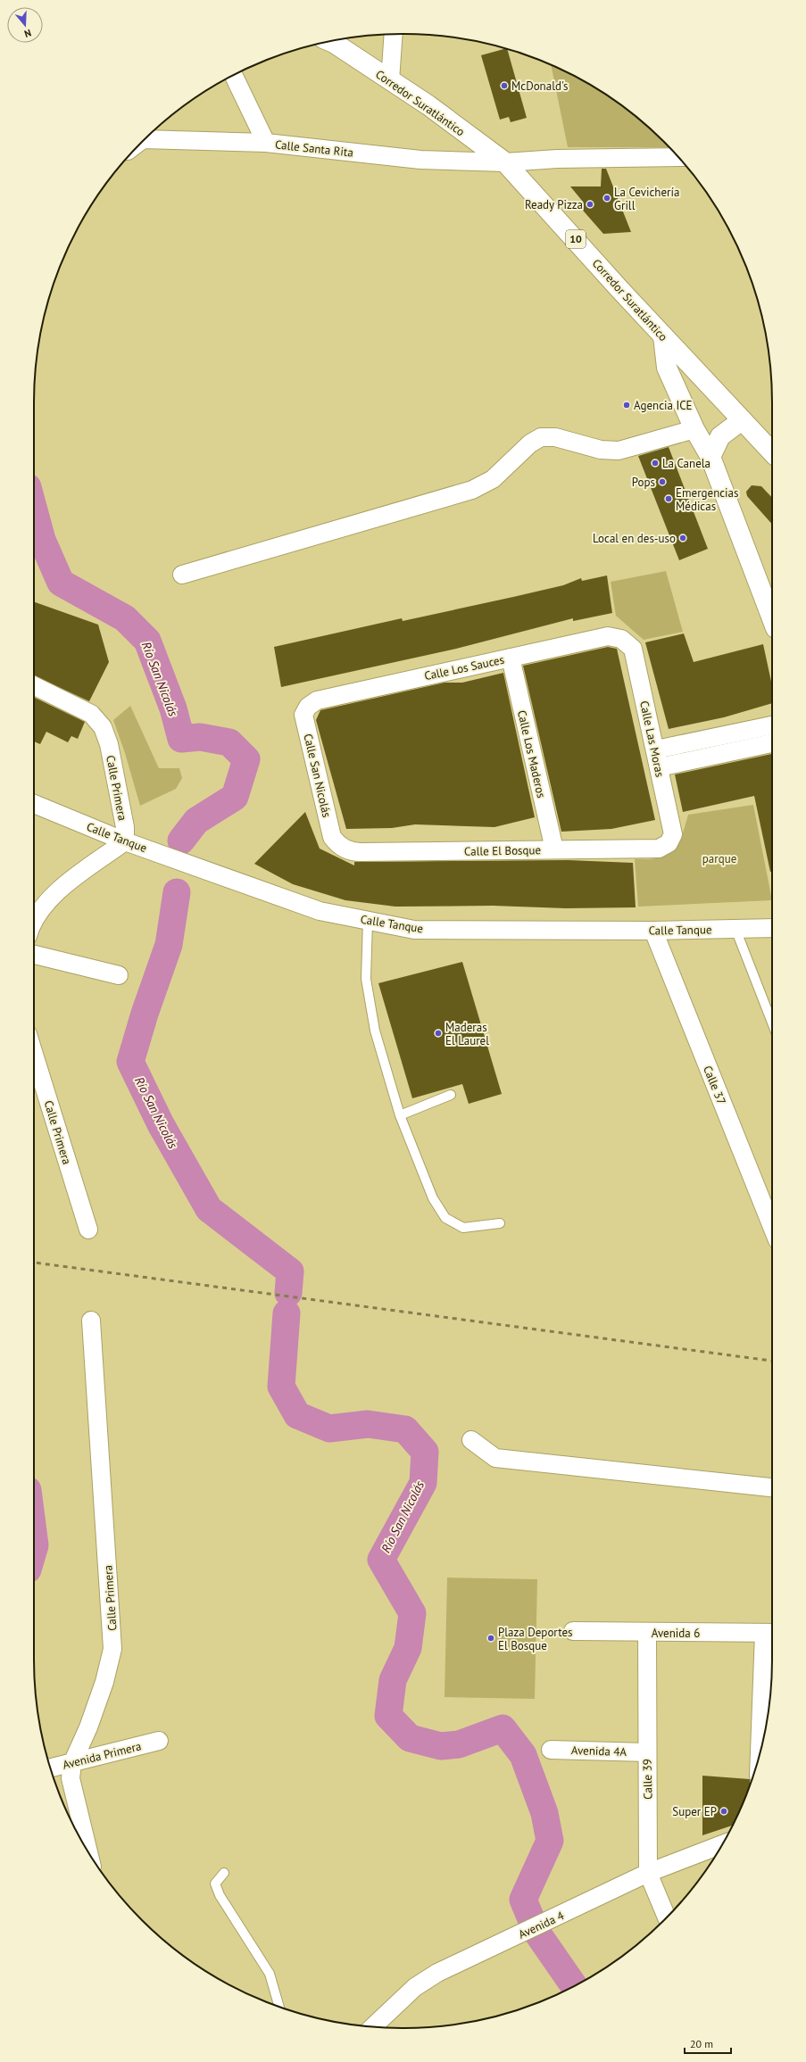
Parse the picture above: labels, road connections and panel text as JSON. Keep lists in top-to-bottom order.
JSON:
{
  "streets": {
    "main road": ["Corredor Suratlántico", "10"],
    "street": [
      "Calle Santa Rita",
      "Calle Los Sauces",
      "Calle Las Moras",
      "Calle Los Maderos",
      "Calle San Nicolás",
      "Calle Primera",
      "Calle Tanque",
      "Calle El Bosque",
      "Calle 37",
      "Avenida 6",
      "Avenida 4A",
      "Avenida Primera",
      "Calle 39",
      "Avenida 4"
    ]
  },
  "crossings": [
    ["Corredor Suratlántico", "Calle Santa Rita"],
    ["Calle Los Sauces", "Calle Las Moras"],
    ["Calle Los Sauces", "Calle Los Maderos"],
    ["Calle Los Sauces", "Calle San Nicolás"],
    ["Calle Las Moras", "Calle El Bosque"],
    ["Calle Los Maderos", "Calle El Bosque"],
    ["Calle San Nicolás", "Calle El Bosque"],
    ["Calle Primera", "Calle Tanque"],
    ["Calle Primera", "Avenida Primera"],
    ["Calle Tanque", "Calle 37"],
    ["Avenida 6", "Calle 39"],
    ["Avenida 4A", "Calle 39"],
    ["Calle 39", "Avenida 4"]
  ],
  "water": ["Río San Nicolás"],
  "parks": ["parque"],
  "places": [
    "McDonald's",
    "La Cevichería Grill",
    "Ready Pizza",
    "Agencia ICE",
    "La Canela",
    "Pops",
    "Emergencias Médicas",
    "Local en des-uso",
    "Maderas El Laurel",
    "Plaza Deportes El Bosque",
    "Super EP"
  ],
  "scale_bar": "20 m",
  "north": "bottom"
}
